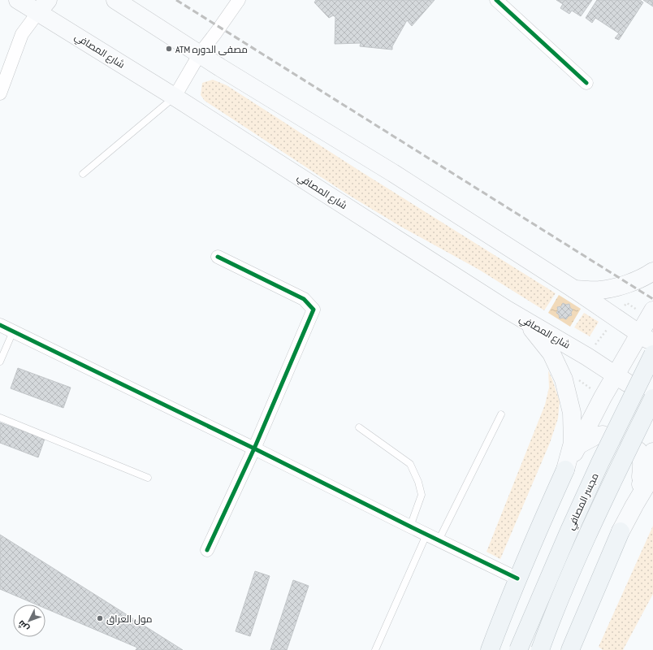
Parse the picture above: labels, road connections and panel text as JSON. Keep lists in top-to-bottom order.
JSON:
{
  "streets": {
    "highway": ["مجسر المصافي"],
    "main road": ["شارع المصافي"]
  },
  "places": ["ATM مصفى الدوره", "مول العراق"],
  "north": "bottom left"
}
